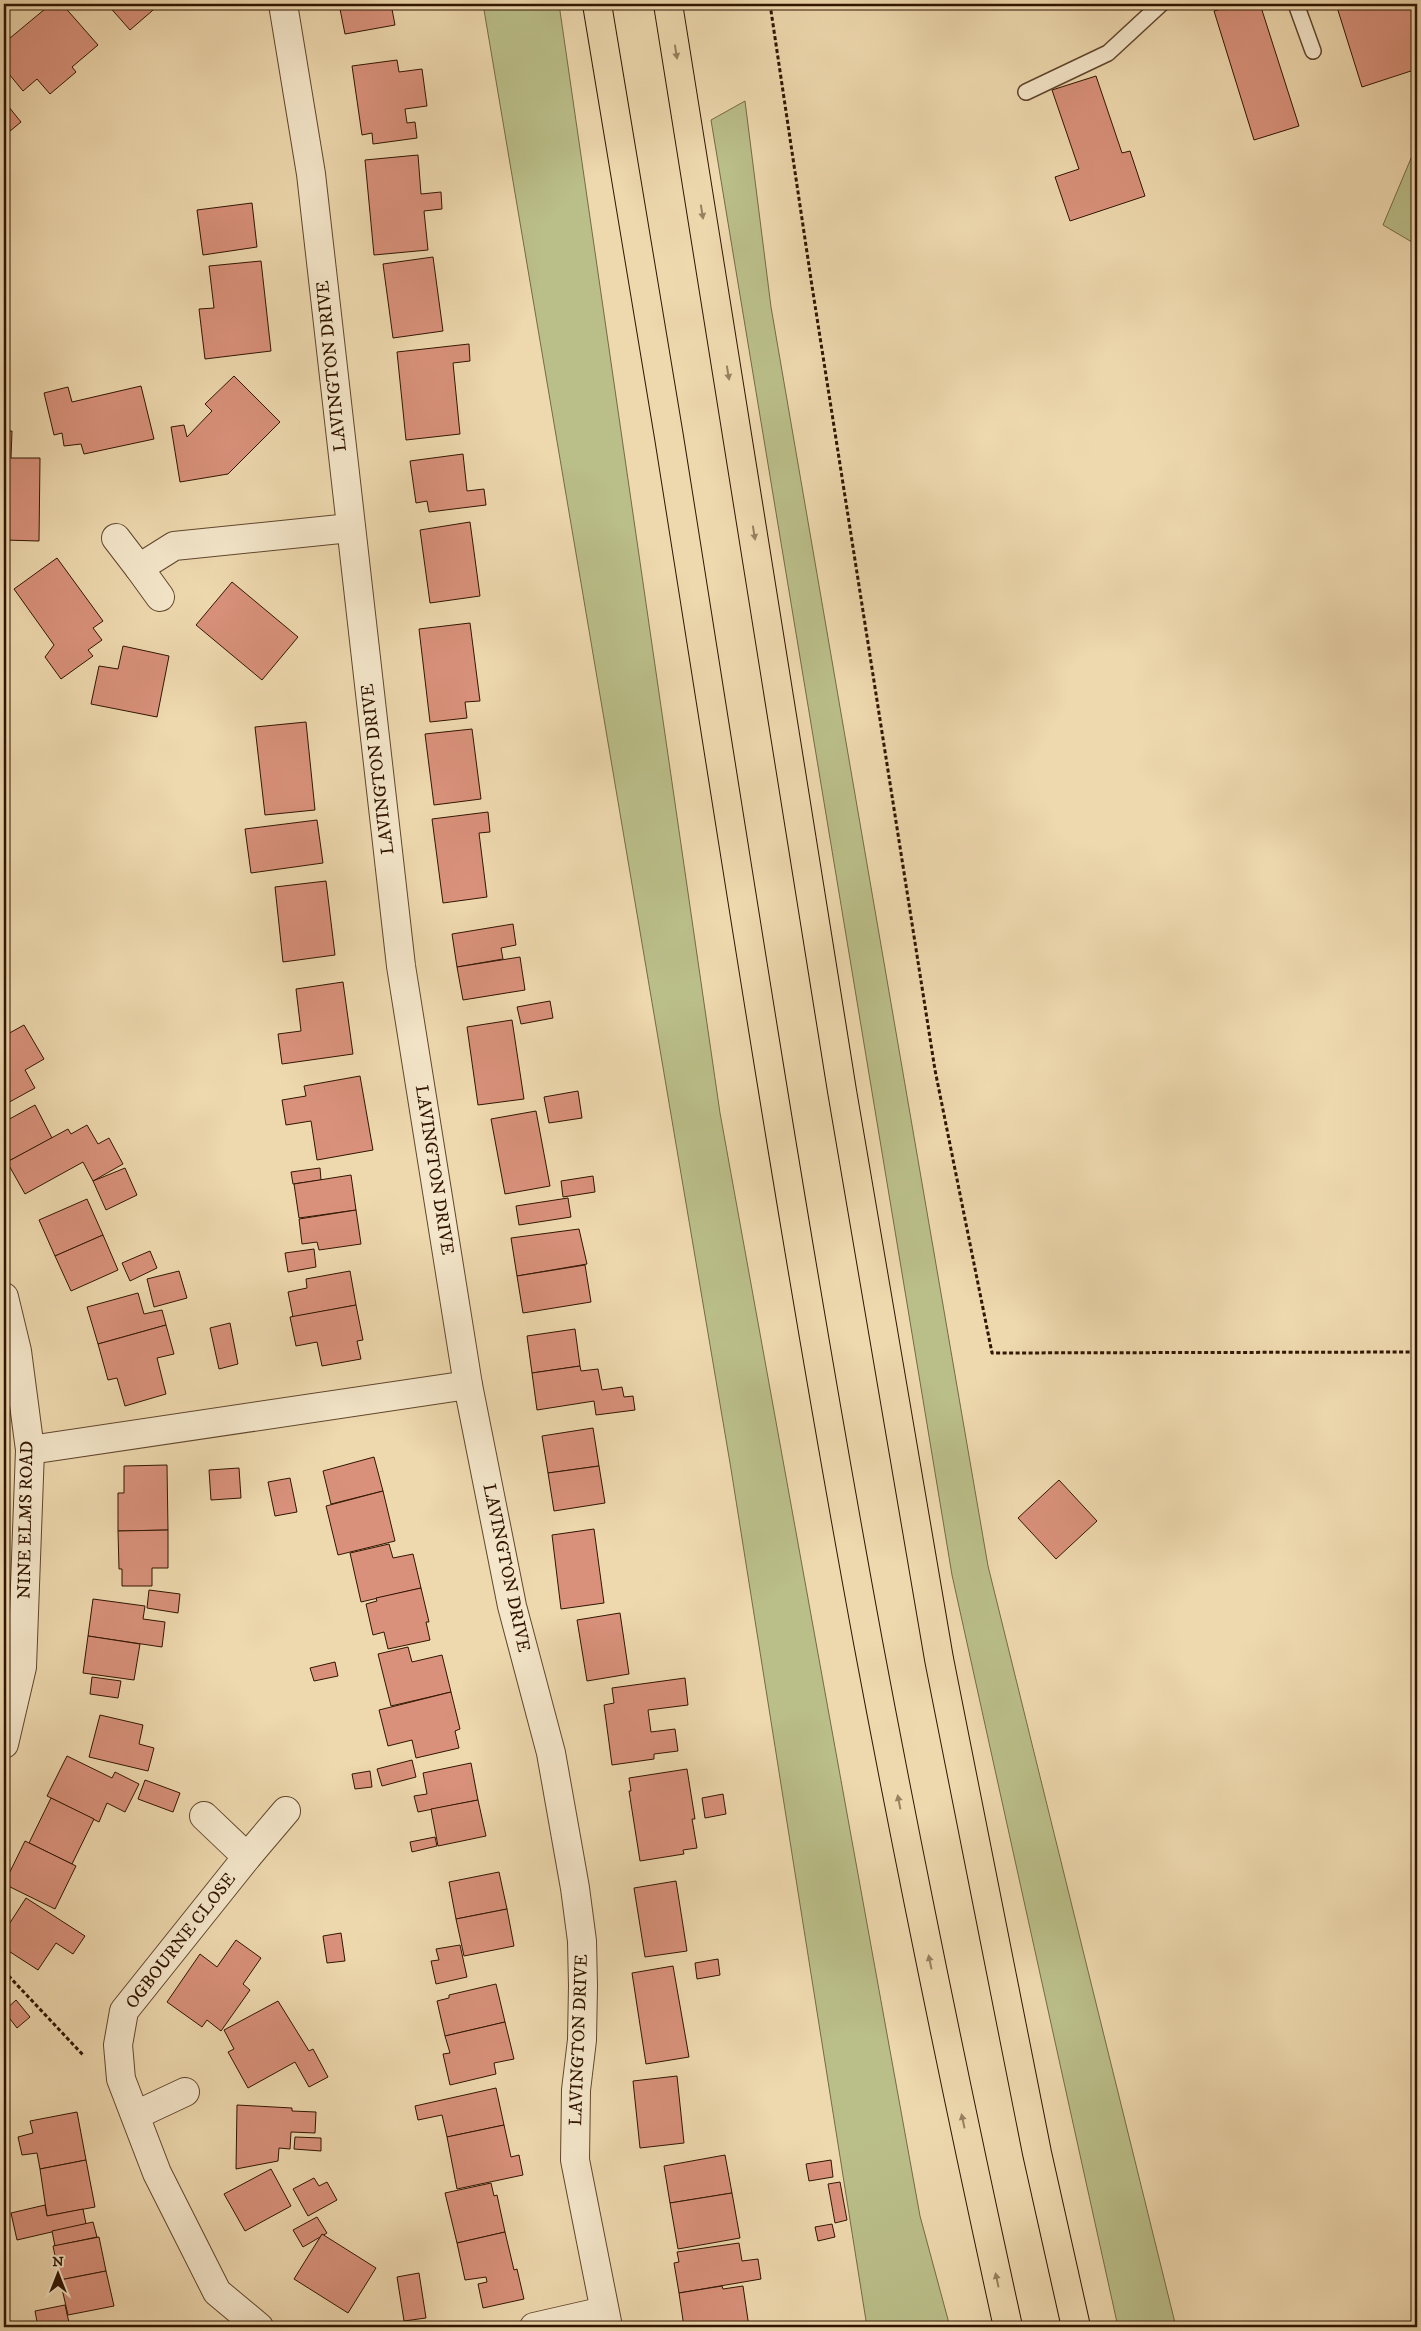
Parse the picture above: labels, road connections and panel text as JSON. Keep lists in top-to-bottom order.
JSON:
{
  "streets": {
    "street": ["LAVINGTON DRIVE", "NINE ELMS ROAD", "OGBOURNE CLOSE"]
  },
  "north": "top"
}
